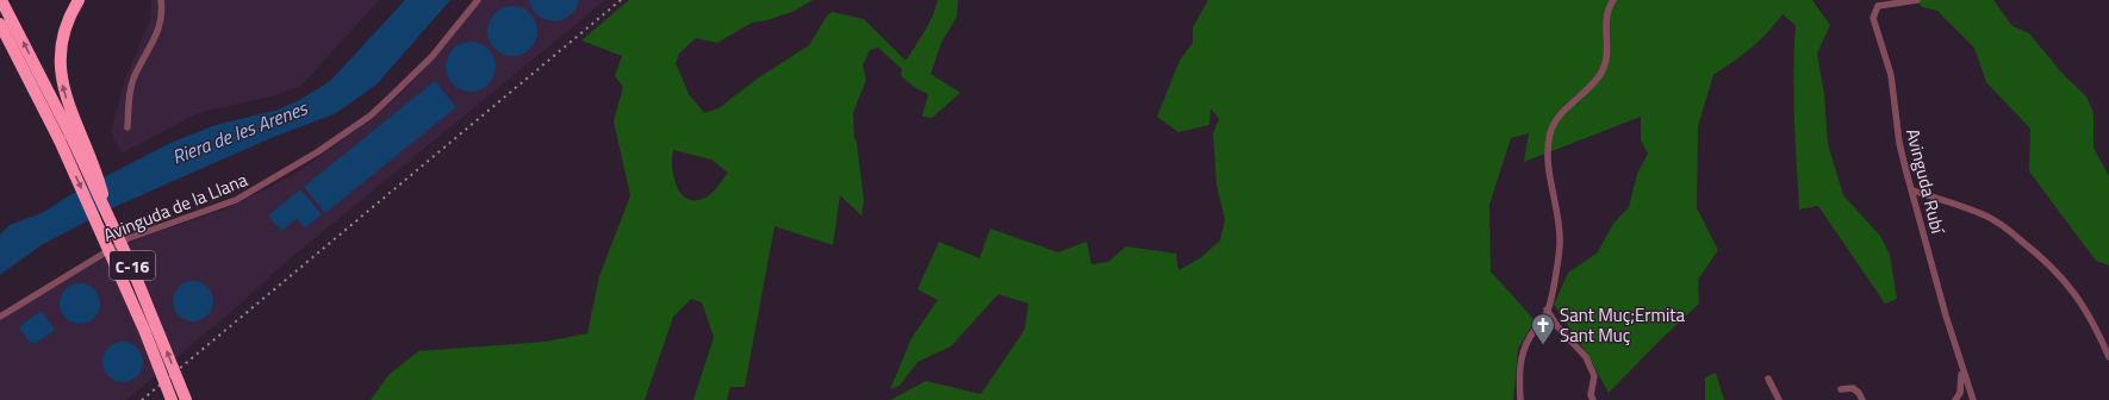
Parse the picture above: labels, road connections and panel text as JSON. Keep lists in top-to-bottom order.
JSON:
{
  "streets": {
    "highway": ["C-16"],
    "street": ["Avinguda Rubí", "Avinguda de la Llana"]
  },
  "water": ["Riera de les Arenes"],
  "places": {
    "church": ["Sant Muç;Ermita Sant Muç"]
  }
}
